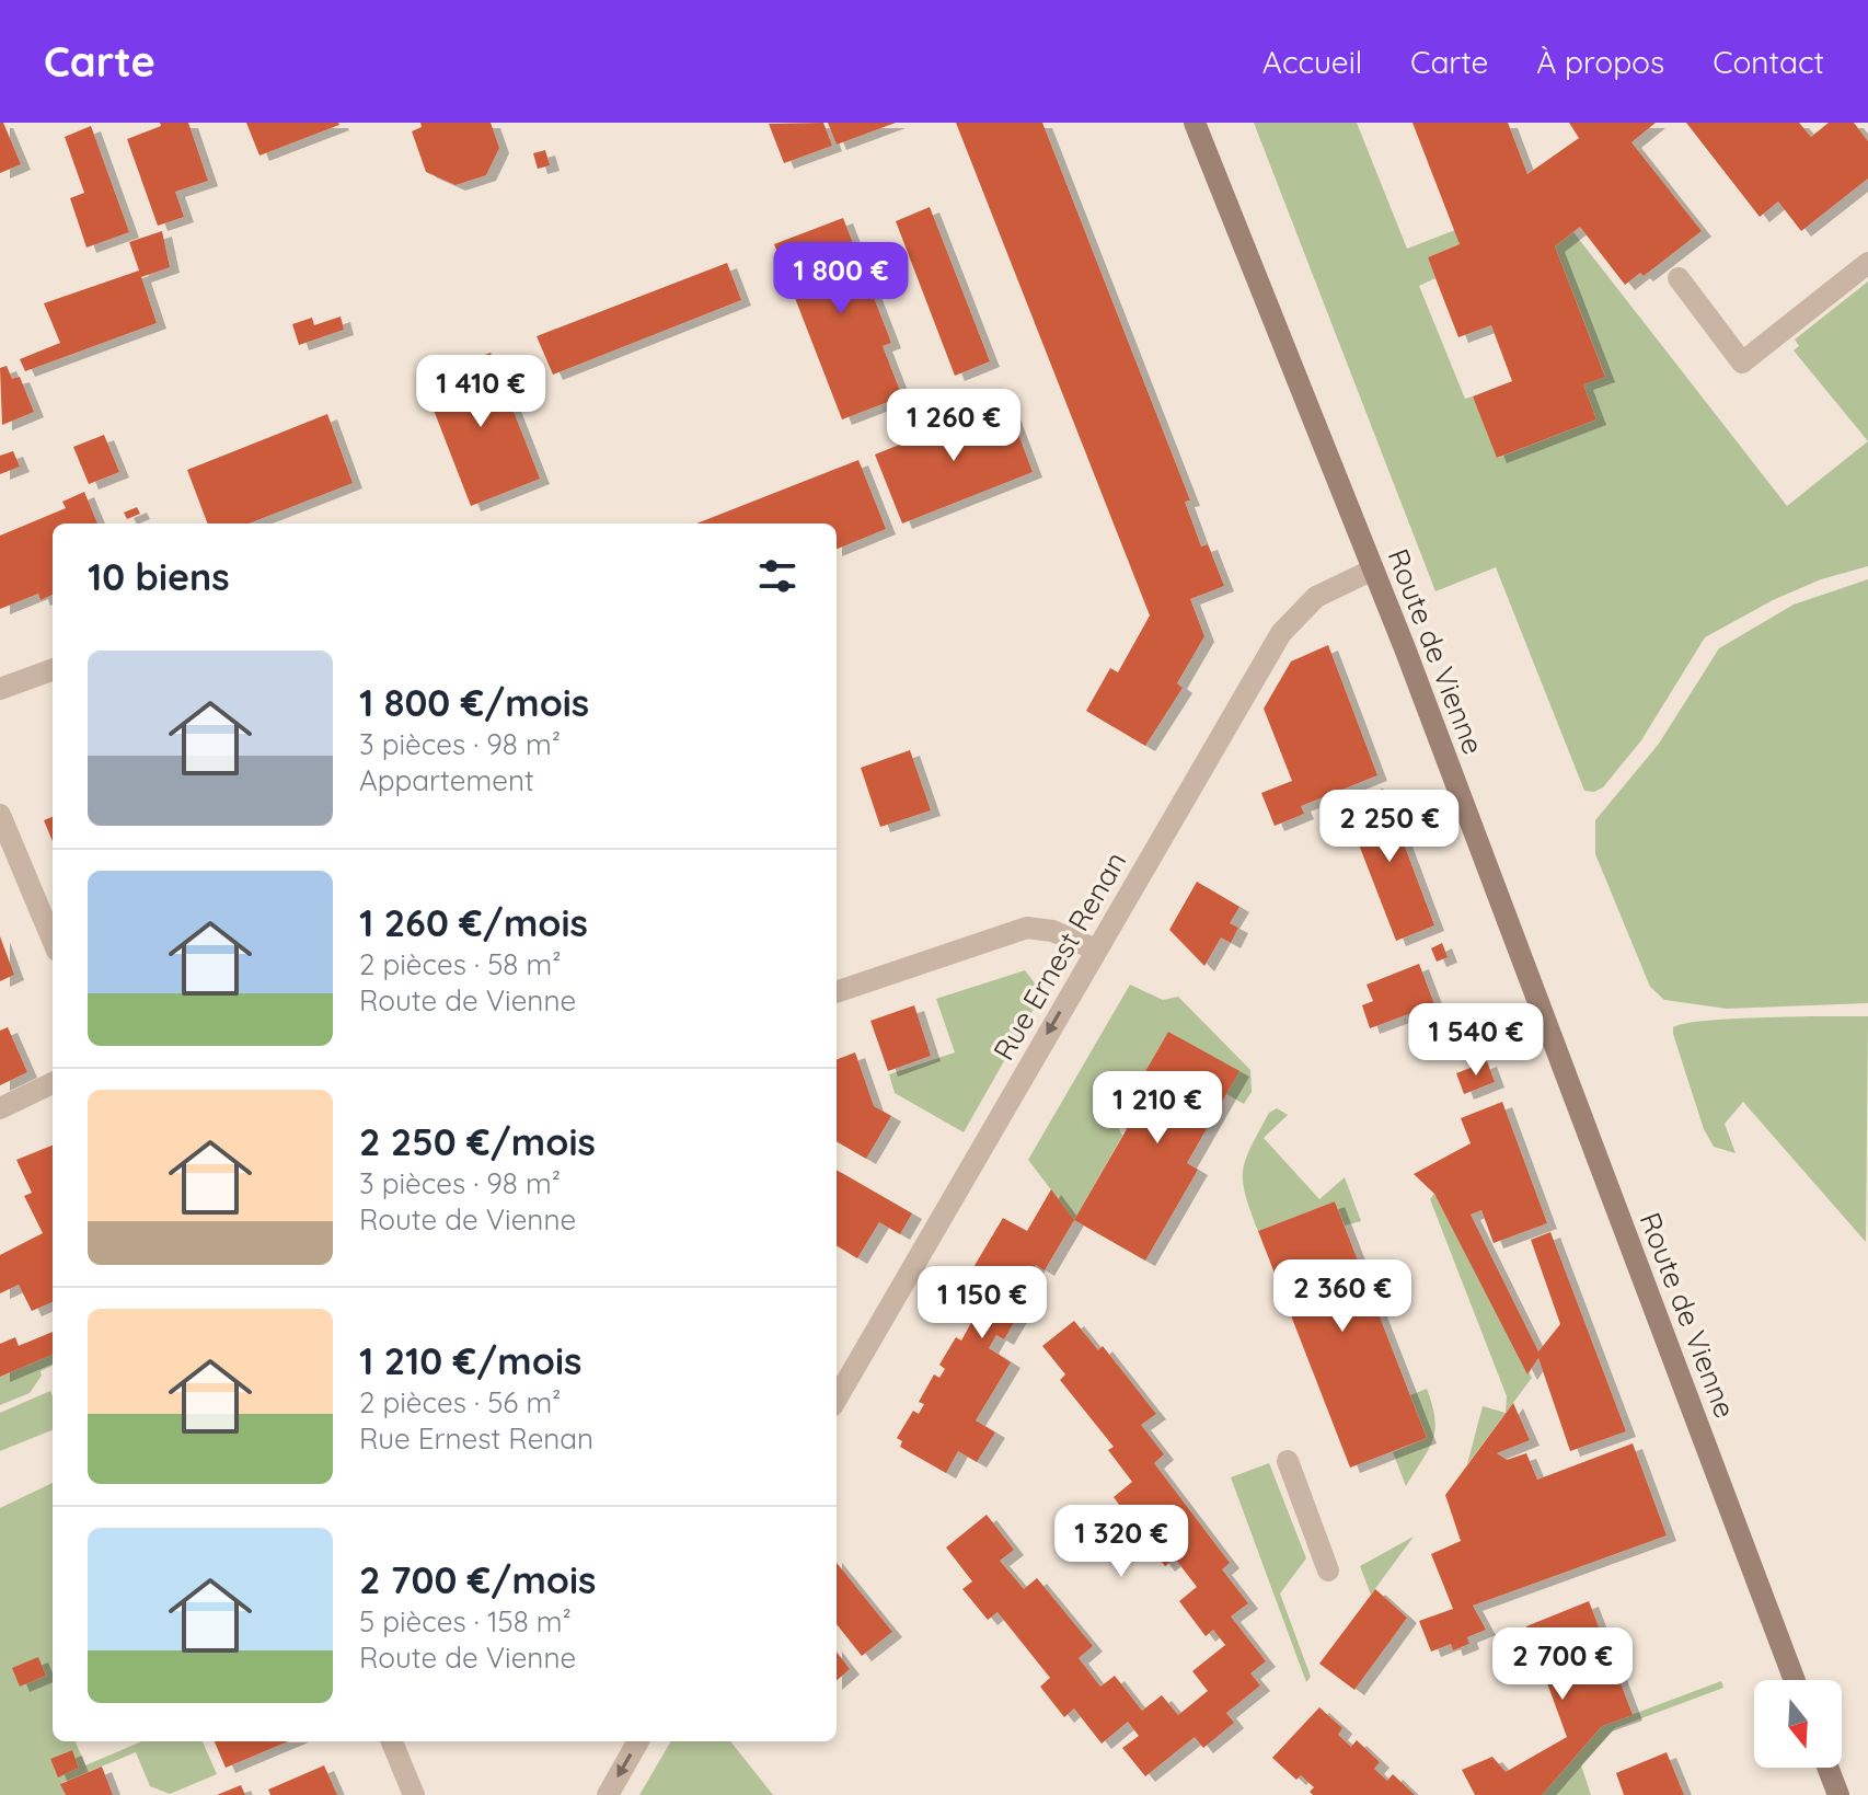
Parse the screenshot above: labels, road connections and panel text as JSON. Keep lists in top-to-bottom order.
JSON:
{
  "streets": {
    "main road": ["Route de Vienne"],
    "street": ["Rue Ernest Renan"]
  },
  "crossings": [
    ["Route de Vienne", "Rue Ernest Renan"]
  ],
  "one_way": ["Rue Ernest Renan"],
  "north": "bottom",
  "page": {
    "header": "Carte",
    "nav": [
      "Accueil",
      "Carte",
      "À propos",
      "Contact"
    ],
    "price": [
      "1 800 €",
      "1 410 €",
      "1 260 €",
      "2 250 €",
      "1 540 €",
      "1 210 €",
      "2 360 €",
      "1 150 €",
      "1 320 €",
      "2 700 €"
    ],
    "heading": "10 biens",
    "list": [
      {
        "name": "1 800 €/mois",
        "note": "3 pièces · 98 m² · Appartement"
      },
      {
        "name": "1 260 €/mois",
        "note": "2 pièces · 58 m² · Route de Vienne"
      },
      {
        "name": "2 250 €/mois",
        "note": "3 pièces · 98 m² · Route de Vienne"
      },
      {
        "name": "1 210 €/mois",
        "note": "2 pièces · 56 m² · Rue Ernest Renan"
      },
      {
        "name": "2 700 €/mois",
        "note": "5 pièces · 158 m² · Route de Vienne"
      }
    ]
  }
}
